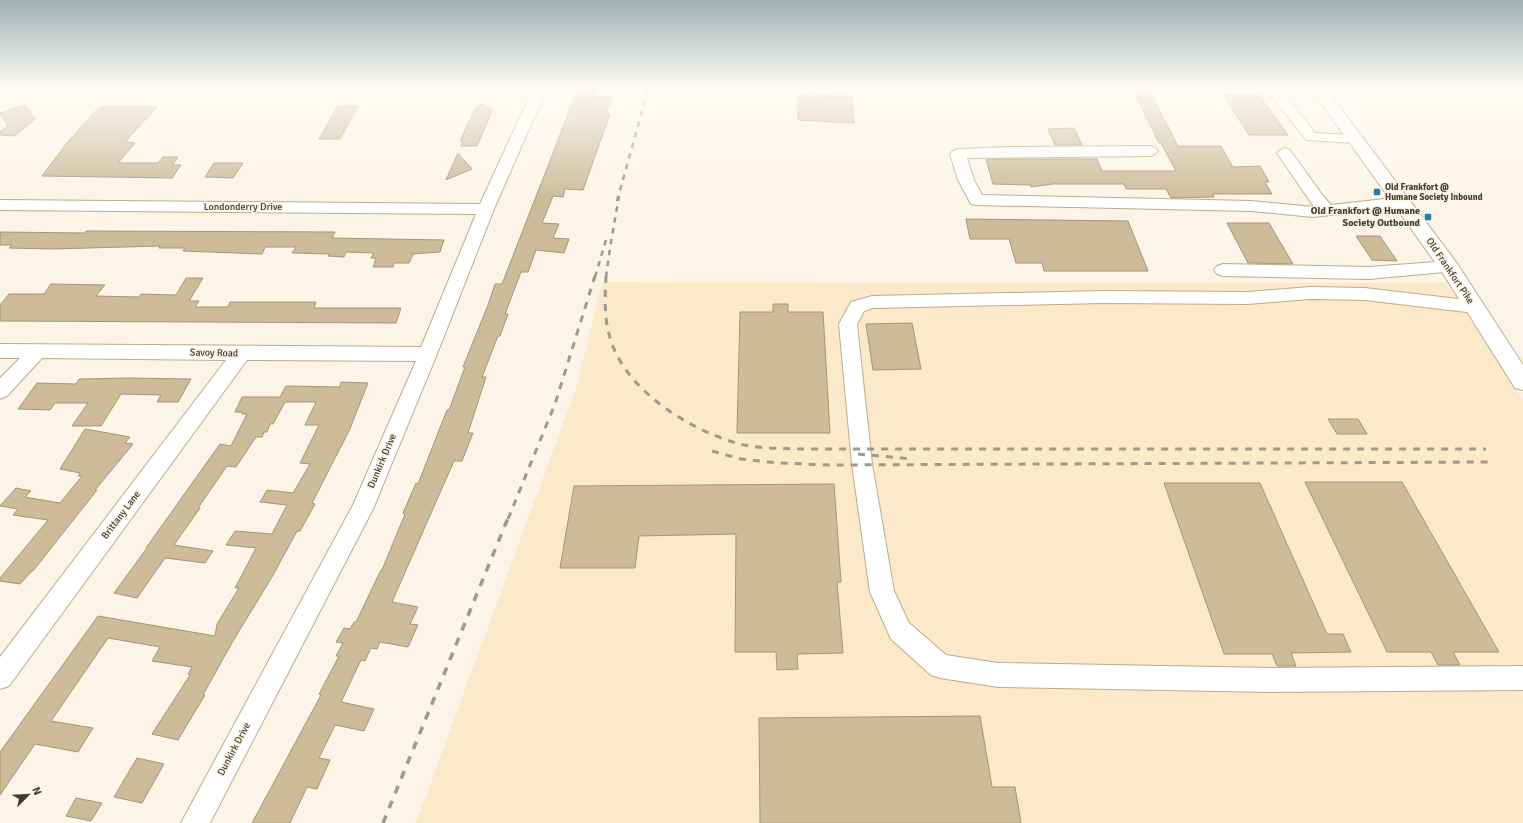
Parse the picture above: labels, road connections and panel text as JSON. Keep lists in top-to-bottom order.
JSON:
{
  "streets": {
    "main road": ["Old Frankfort Pike"],
    "street": [
      "Londonderry Drive",
      "Savoy Road",
      "Dunkirk Drive",
      "Brittany Lane"
    ]
  },
  "crossings": [
    ["Londonderry Drive", "Dunkirk Drive"],
    ["Savoy Road", "Dunkirk Drive"],
    ["Savoy Road", "Brittany Lane"]
  ],
  "places": {
    "transit": ["Old Frankfort @ Humane Society Inbound", "Old Frankfort @ Humane Society Outbound"]
  },
  "north": "top right"
}
